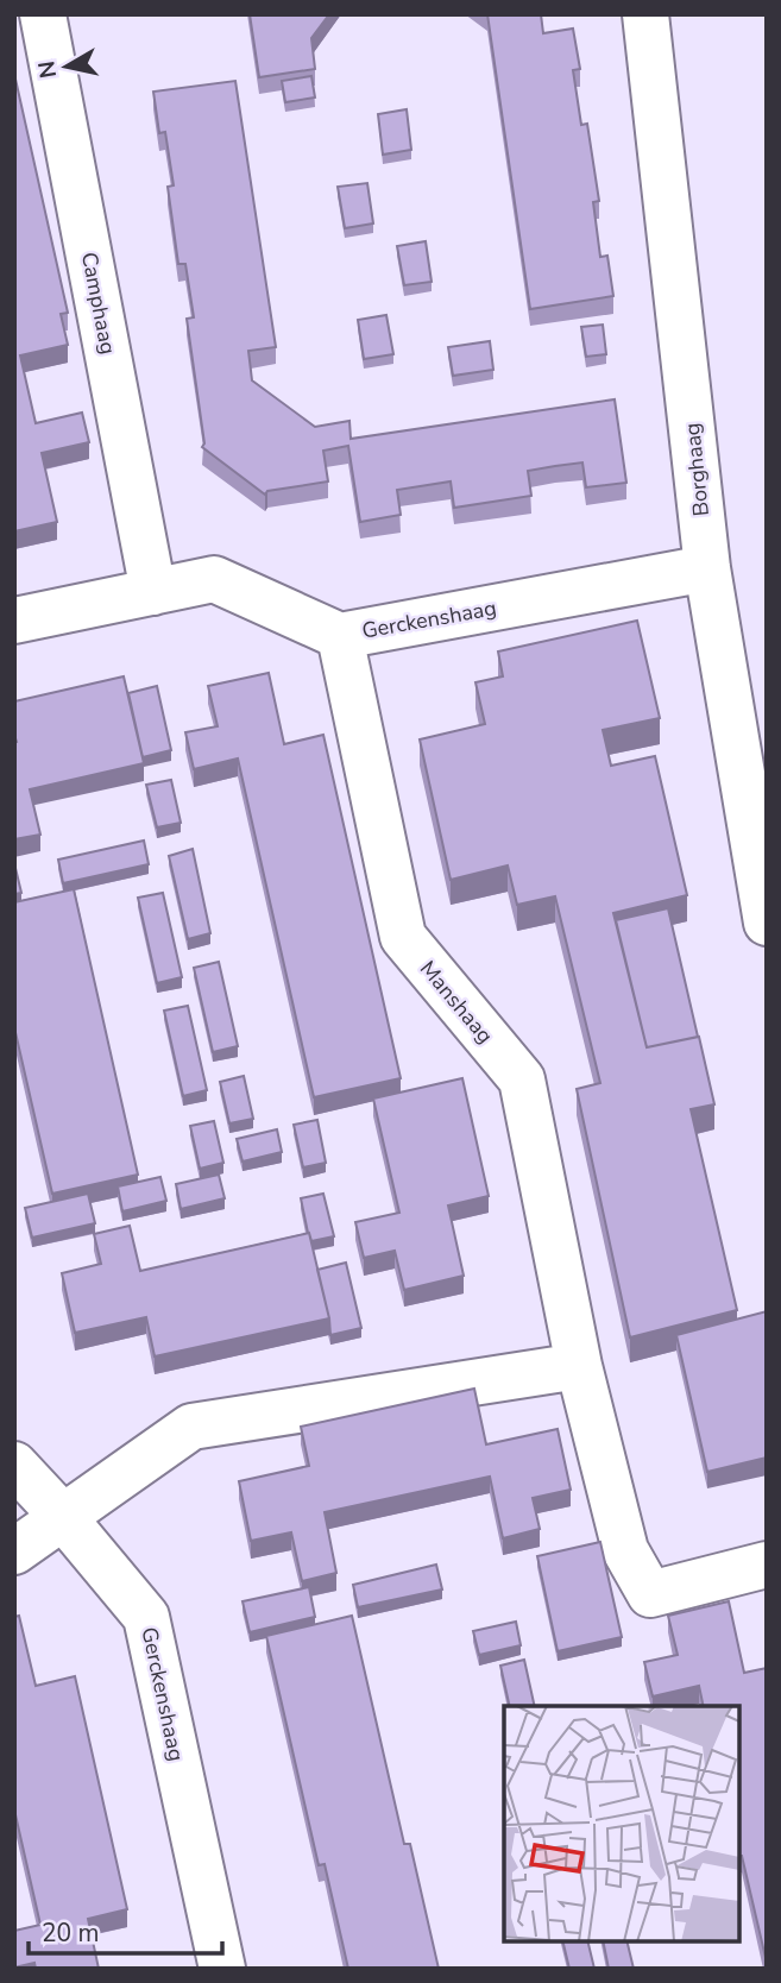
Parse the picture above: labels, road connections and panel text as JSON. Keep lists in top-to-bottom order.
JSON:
{
  "streets": {
    "street": [
      "Camphaag",
      "Borghaag",
      "Gerckenshaag",
      "Manshaag"
    ]
  },
  "crossings": [
    ["Camphaag", "Gerckenshaag"],
    ["Borghaag", "Gerckenshaag"],
    ["Gerckenshaag", "Manshaag"]
  ],
  "scale_bar": "20 m",
  "north": "left"
}
